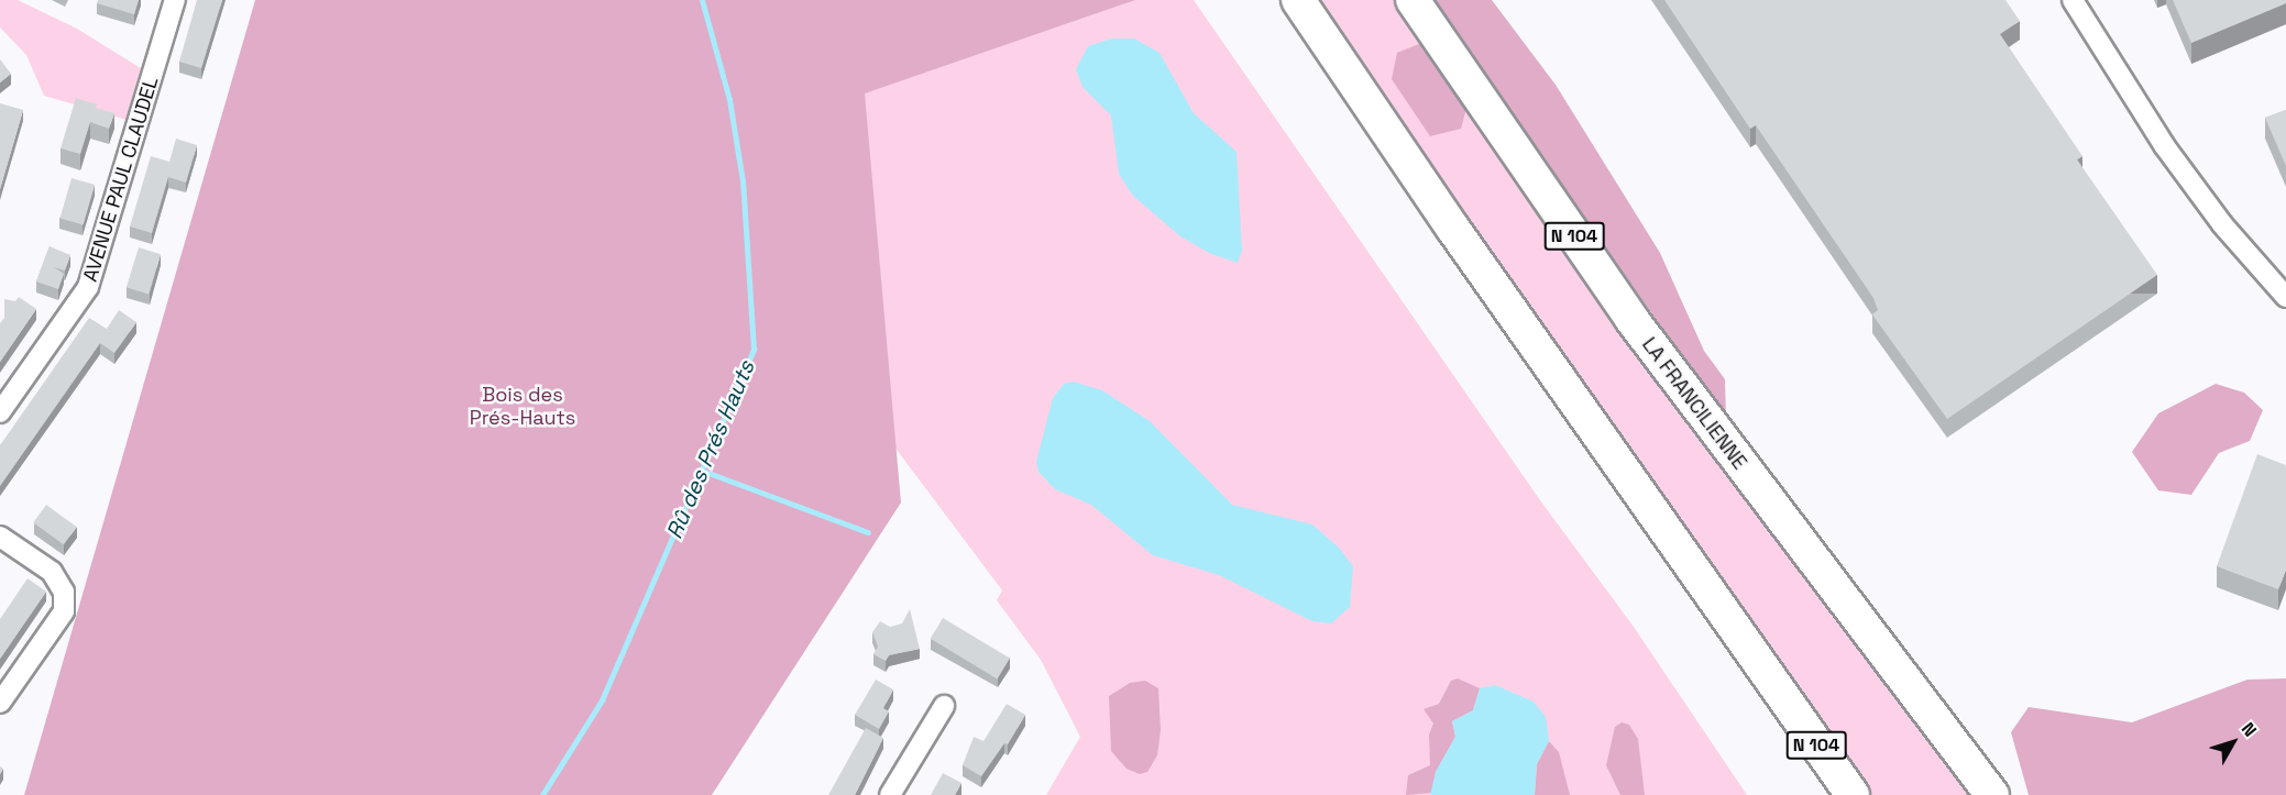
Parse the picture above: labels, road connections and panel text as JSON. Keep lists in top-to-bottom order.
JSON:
{
  "streets": {
    "highway": ["N 104", "LA FRANCILIENNE"],
    "street": ["AVENUE PAUL CLAUDEL"]
  },
  "water": ["Rû des Prés Hauts"],
  "parks": ["Bois des Prés-Hauts"],
  "north": "top right"
}
